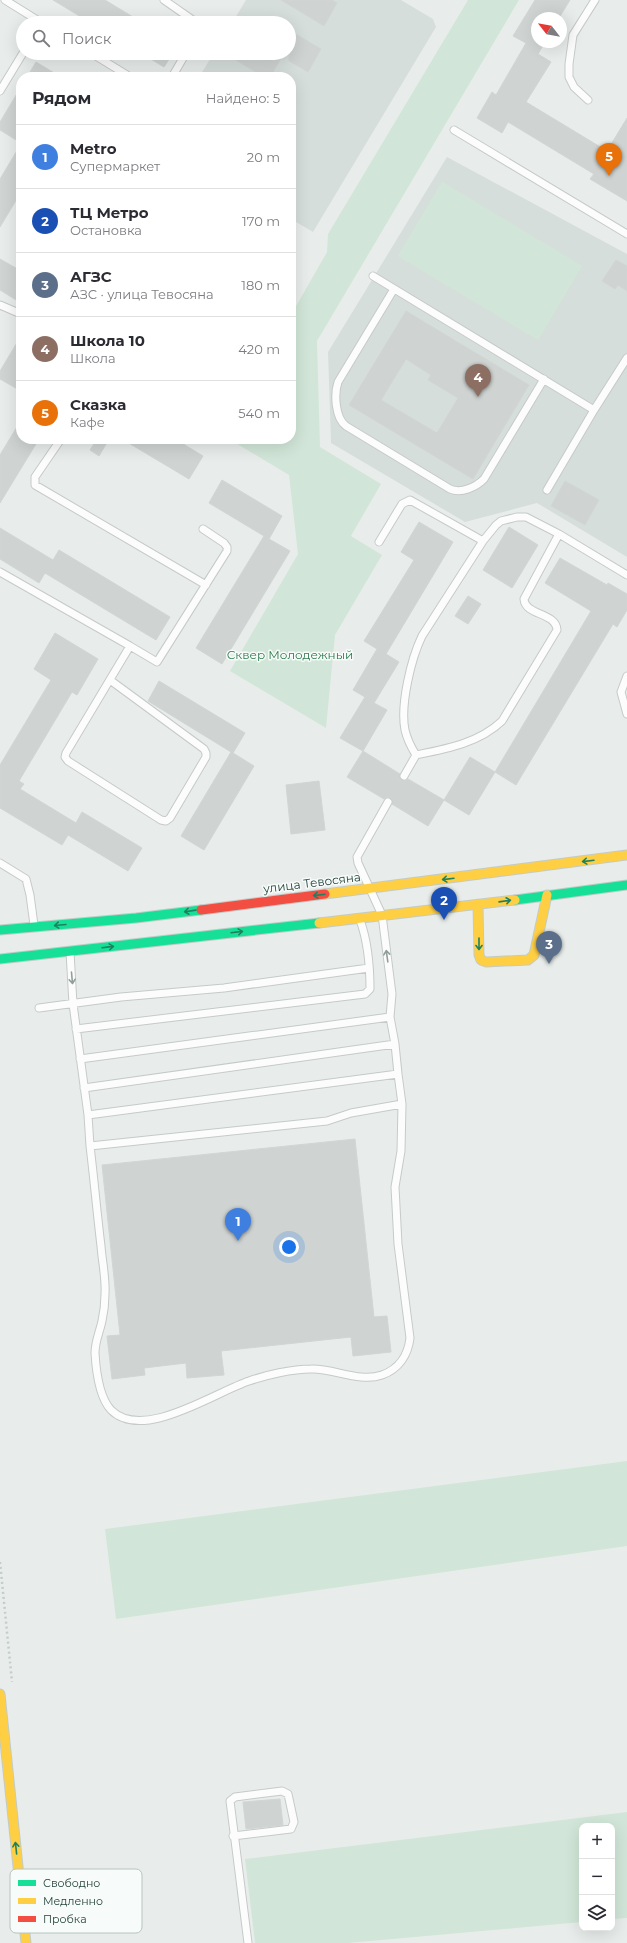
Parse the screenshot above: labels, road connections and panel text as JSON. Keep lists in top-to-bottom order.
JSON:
{
  "streets": {
    "street": ["улица Тевосяна"]
  },
  "parks": ["Сквер Молодежный"],
  "legend": ["Свободно", "Медленно", "Пробка"],
  "north": "top left",
  "page": {
    "search": "Поиск",
    "heading": ["Рядом", "Найдено: 5"],
    "list": [
      {
        "mark": "1",
        "name": "Metro",
        "note": "Супермаркет",
        "value": "20 m"
      },
      {
        "mark": "2",
        "name": "ТЦ Метро",
        "note": "Остановка",
        "value": "170 m"
      },
      {
        "mark": "3",
        "name": "АГЗС",
        "note": "АЗС · улица Тевосяна",
        "value": "180 m"
      },
      {
        "mark": "4",
        "name": "Школа 10",
        "note": "Школа",
        "value": "420 m"
      },
      {
        "mark": "5",
        "name": "Сказка",
        "note": "Кафе",
        "value": "540 m"
      }
    ],
    "pins": [
      "5",
      "4",
      "2",
      "3",
      "1"
    ],
    "map_buttons": ["+", "−"]
  }
}
